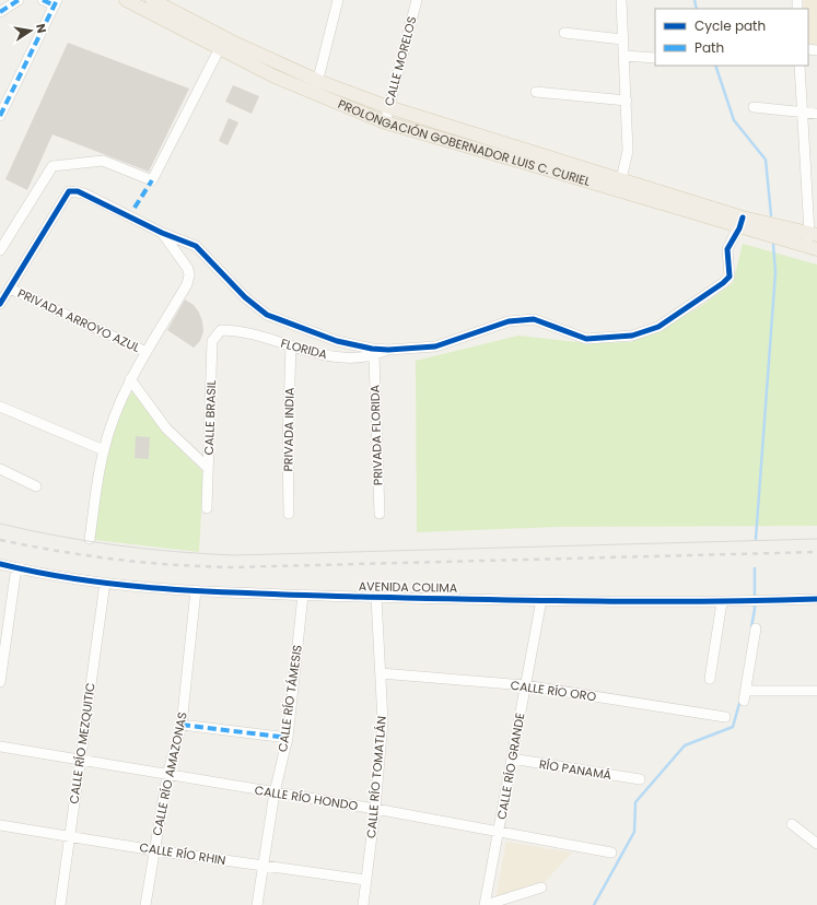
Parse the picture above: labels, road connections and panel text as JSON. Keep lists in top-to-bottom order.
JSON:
{
  "streets": {
    "main road": ["PROLONGACIÓN GOBERNADOR LUIS C. CURIEL"],
    "street": [
      "CALLE MORELOS",
      "PRIVADA ARROYO AZUL",
      "FLORIDA",
      "CALLE BRASIL",
      "PRIVADA INDIA",
      "PRIVADA FLORIDA",
      "AVENIDA COLIMA",
      "CALLE RÍO ORO",
      "CALLE RÍO TÁMESIS",
      "CALLE RÍO MEZQUITIC",
      "CALLE RÍO GRANDE",
      "RÍO PANAMÁ",
      "CALLE RÍO AMAZONAS",
      "CALLE RÍO TOMATLÁN",
      "CALLE RÍO HONDO",
      "CALLE RÍO RHIN"
    ]
  },
  "crossings": [
    ["CALLE MORELOS", "PROLONGACIÓN GOBERNADOR LUIS C. CURIEL"],
    ["FLORIDA", "CALLE BRASIL"],
    ["FLORIDA", "PRIVADA INDIA"],
    ["FLORIDA", "PRIVADA FLORIDA"],
    ["AVENIDA COLIMA", "CALLE RÍO TÁMESIS"],
    ["AVENIDA COLIMA", "CALLE RÍO MEZQUITIC"],
    ["AVENIDA COLIMA", "CALLE RÍO GRANDE"],
    ["AVENIDA COLIMA", "CALLE RÍO AMAZONAS"],
    ["AVENIDA COLIMA", "CALLE RÍO TOMATLÁN"],
    ["CALLE RÍO ORO", "CALLE RÍO GRANDE"],
    ["CALLE RÍO ORO", "CALLE RÍO TOMATLÁN"],
    ["CALLE RÍO TÁMESIS", "CALLE RÍO HONDO"],
    ["CALLE RÍO TÁMESIS", "CALLE RÍO RHIN"],
    ["CALLE RÍO MEZQUITIC", "CALLE RÍO HONDO"],
    ["CALLE RÍO MEZQUITIC", "CALLE RÍO RHIN"],
    ["CALLE RÍO GRANDE", "RÍO PANAMÁ"],
    ["CALLE RÍO GRANDE", "CALLE RÍO HONDO"],
    ["CALLE RÍO AMAZONAS", "CALLE RÍO HONDO"],
    ["CALLE RÍO AMAZONAS", "CALLE RÍO RHIN"],
    ["CALLE RÍO TOMATLÁN", "CALLE RÍO HONDO"],
    ["CALLE RÍO TOMATLÁN", "CALLE RÍO RHIN"]
  ],
  "legend": ["Cycle path", "Path"],
  "north": "right"
}
